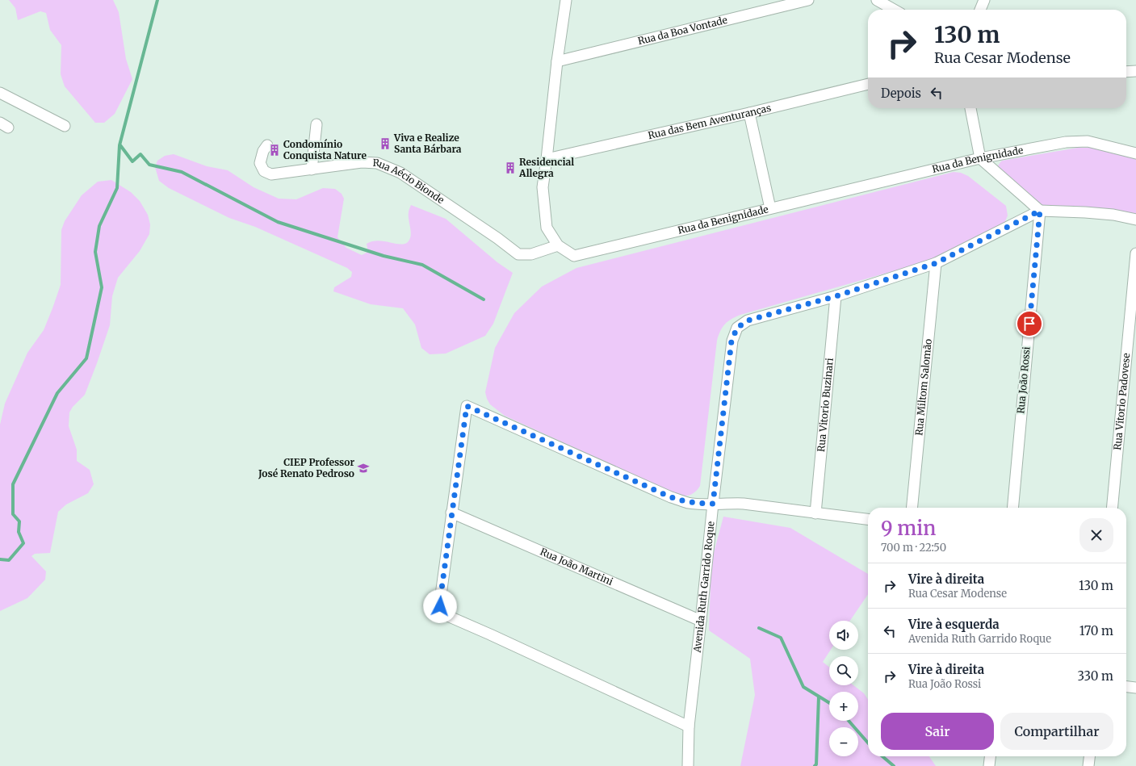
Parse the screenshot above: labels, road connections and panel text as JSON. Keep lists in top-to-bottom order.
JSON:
{
  "streets": {
    "street": [
      "Rua da Boa Vontade",
      "Rua das Bem Aventuranças",
      "Rua da Benignidade",
      "Rua Aécio Bionde",
      "Rua João Rossi",
      "Rua Miltom Salomão",
      "Rua Vitorio Padovese",
      "Rua Vitorio Buzinari",
      "Rua João Martini",
      "Avenida Ruth Garrido Roque"
    ]
  },
  "crossings": [
    ["Rua da Boa Vontade", "Rua da Benignidade"],
    ["Rua das Bem Aventuranças", "Rua da Benignidade"],
    ["Rua da Benignidade", "Rua Aécio Bionde"],
    ["Rua João Rossi", "Avenida Ruth Garrido Roque"],
    ["Rua Miltom Salomão", "Avenida Ruth Garrido Roque"],
    ["Rua Vitorio Buzinari", "Avenida Ruth Garrido Roque"],
    ["Rua João Martini", "Avenida Ruth Garrido Roque"]
  ],
  "places": {
    "building": ["Viva e Realize Santa Bárbara", "Condomínio Conquista Nature", "Residencial Allegra"],
    "school or university": ["CIEP Professor José Renato Pedroso"]
  },
  "page": {
    "turn": ["130 m", "Rua Cesar Modense"],
    "then": "Depois",
    "heading": ["9 min", "700 m · 22:50"],
    "list": [
      {
        "name": "Vire à direita",
        "note": "Rua Cesar Modense",
        "value": "130 m"
      },
      {
        "name": "Vire à esquerda",
        "note": "Avenida Ruth Garrido Roque",
        "value": "170 m"
      },
      {
        "name": "Vire à direita",
        "note": "Rua João Rossi",
        "value": "330 m"
      }
    ],
    "map_buttons": ["+", "−"],
    "buttons": ["Sair", "Compartilhar"]
  }
}
